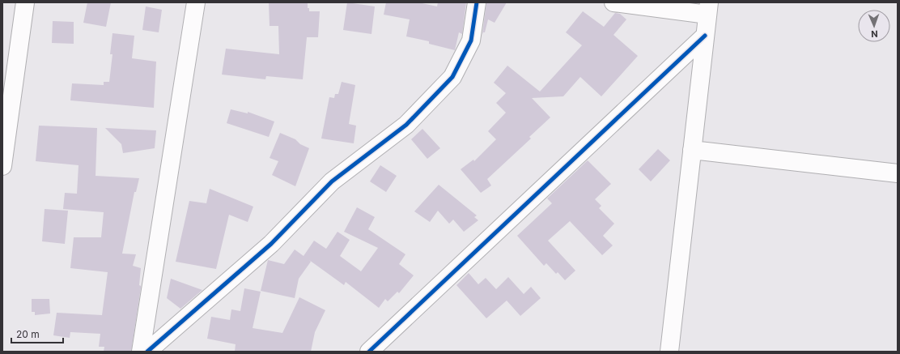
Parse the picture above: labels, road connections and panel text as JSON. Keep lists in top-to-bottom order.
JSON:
{
  "scale_bar": "20 m",
  "north": "bottom"
}
